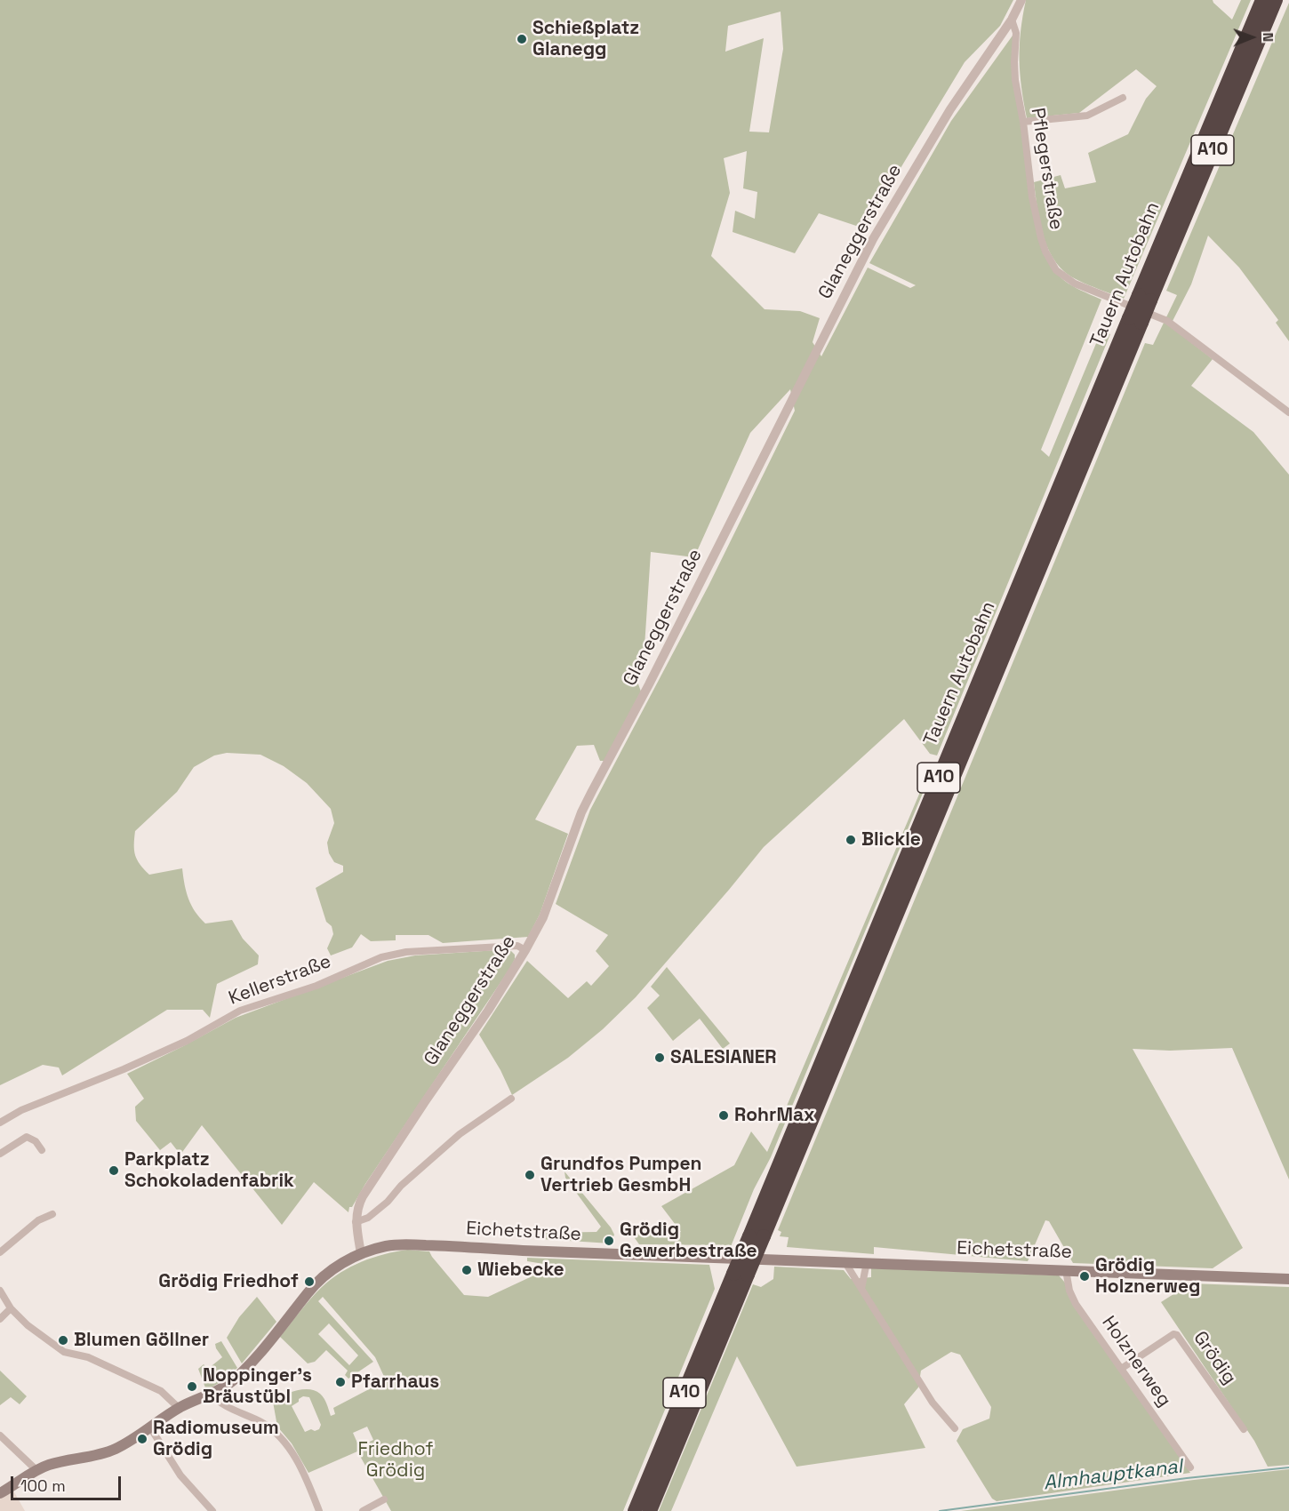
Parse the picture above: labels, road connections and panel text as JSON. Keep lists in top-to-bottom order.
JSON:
{
  "streets": {
    "highway": ["A10", "Tauern Autobahn"],
    "main road": ["Eichetstraße"],
    "street": [
      "Pflegerstraße",
      "Glaneggerstraße",
      "Kellerstraße",
      "Grödig",
      "Holznerweg"
    ]
  },
  "crossings": [
    ["Pflegerstraße", "Glaneggerstraße"],
    ["Glaneggerstraße", "Kellerstraße"],
    ["Glaneggerstraße", "Eichetstraße"],
    ["Eichetstraße", "Holznerweg"],
    ["Grödig", "Holznerweg"]
  ],
  "water": ["Almhauptkanal"],
  "parks": ["Friedhof Grödig"],
  "places": [
    "Schießplatz Glanegg",
    "Blickle",
    "SALESIANER",
    "RohrMax",
    "Parkplatz Schokoladenfabrik",
    "Grundfos Pumpen Vertrieb GesmbH",
    "Grödig Gewerbestraße",
    "Wiebecke",
    "Grödig Holznerweg",
    "Grödig Friedhof",
    "Blumen Göllner",
    "Pfarrhaus",
    "Noppinger's Bräustübl",
    "Radiomuseum Grödig"
  ],
  "scale_bar": "100 m",
  "north": "right"
}
